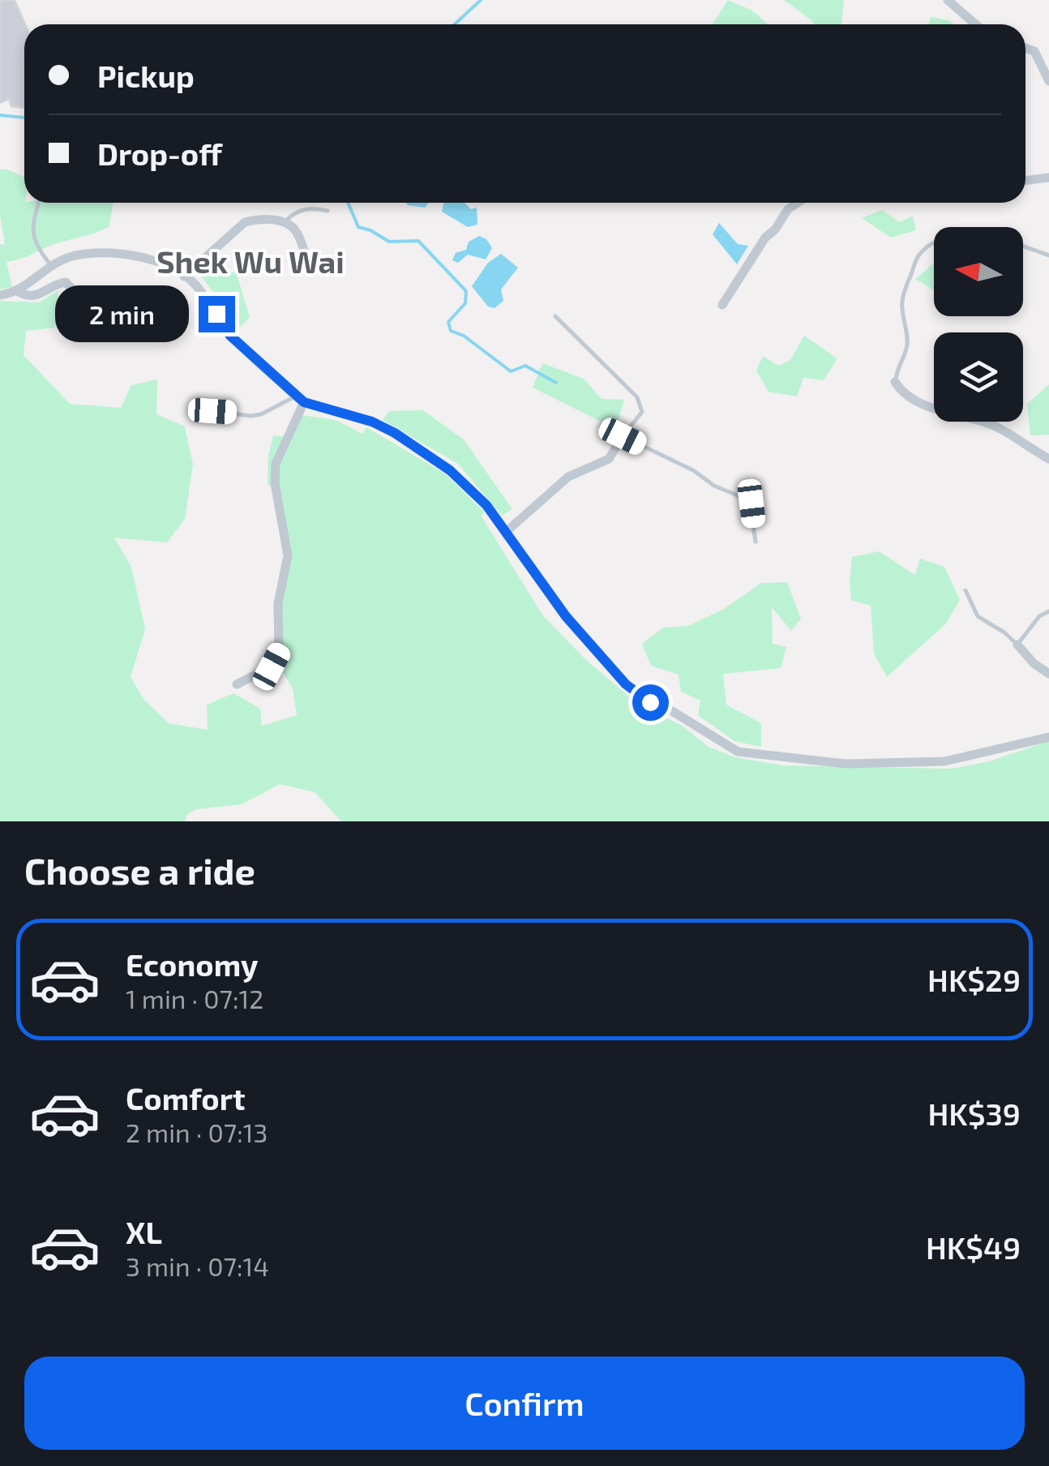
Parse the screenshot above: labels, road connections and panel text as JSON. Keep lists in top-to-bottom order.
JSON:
{
  "districts": ["Shek Wu Wai"],
  "north": "left",
  "page": {
    "banner": ["Pickup", "Drop-off"],
    "bubble": "2 min",
    "heading": "Choose a ride",
    "list": [
      {
        "name": "Economy",
        "note": "1 min · 07:12",
        "value": "HK$29"
      },
      {
        "name": "Comfort",
        "note": "2 min · 07:13",
        "value": "HK$39"
      },
      {
        "name": "XL",
        "note": "3 min · 07:14",
        "value": "HK$49"
      }
    ],
    "buttons": "Confirm"
  }
}
